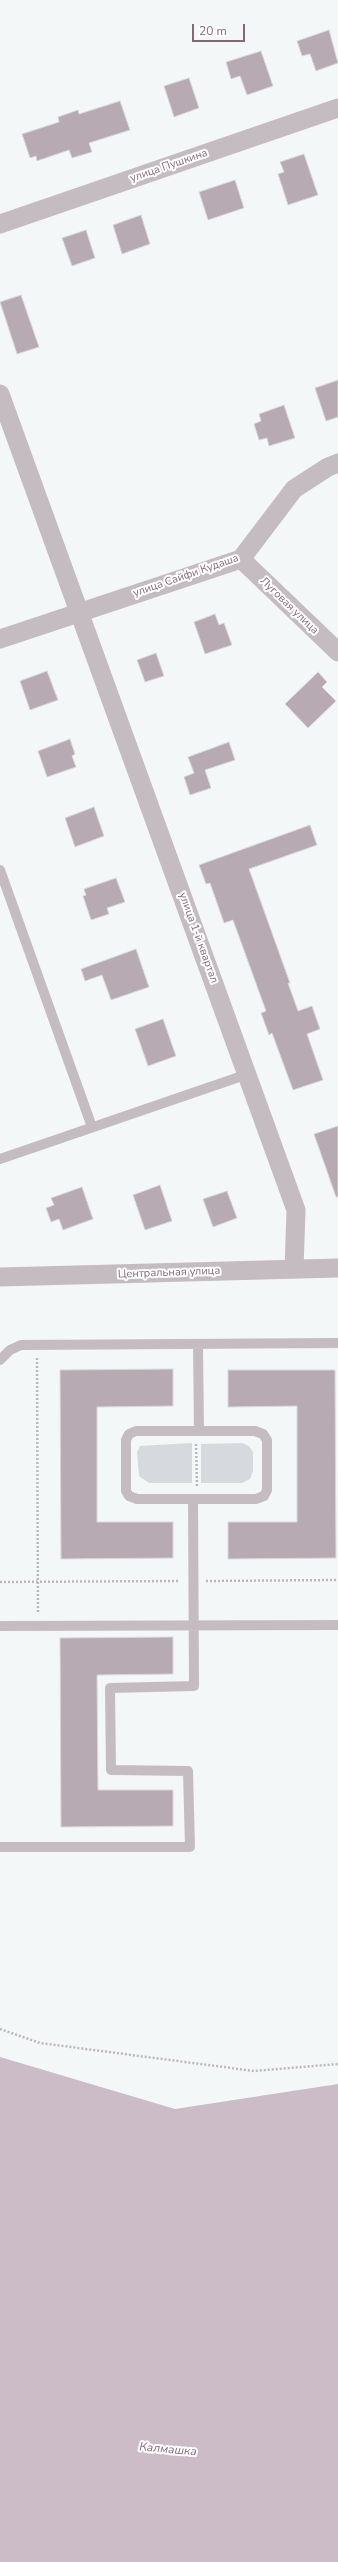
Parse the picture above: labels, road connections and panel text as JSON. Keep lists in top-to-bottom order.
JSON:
{
  "streets": {
    "street": [
      "улица Пушкина",
      "улица Сайфи Кудаша",
      "Луговая улица",
      "улица 1-й квартал",
      "Центральная улица"
    ]
  },
  "crossings": [
    ["улица Сайфи Кудаша", "Луговая улица"],
    ["улица Сайфи Кудаша", "улица 1-й квартал"],
    ["улица 1-й квартал", "Центральная улица"]
  ],
  "water": ["Калмашка"],
  "scale_bar": "20 m"
}
